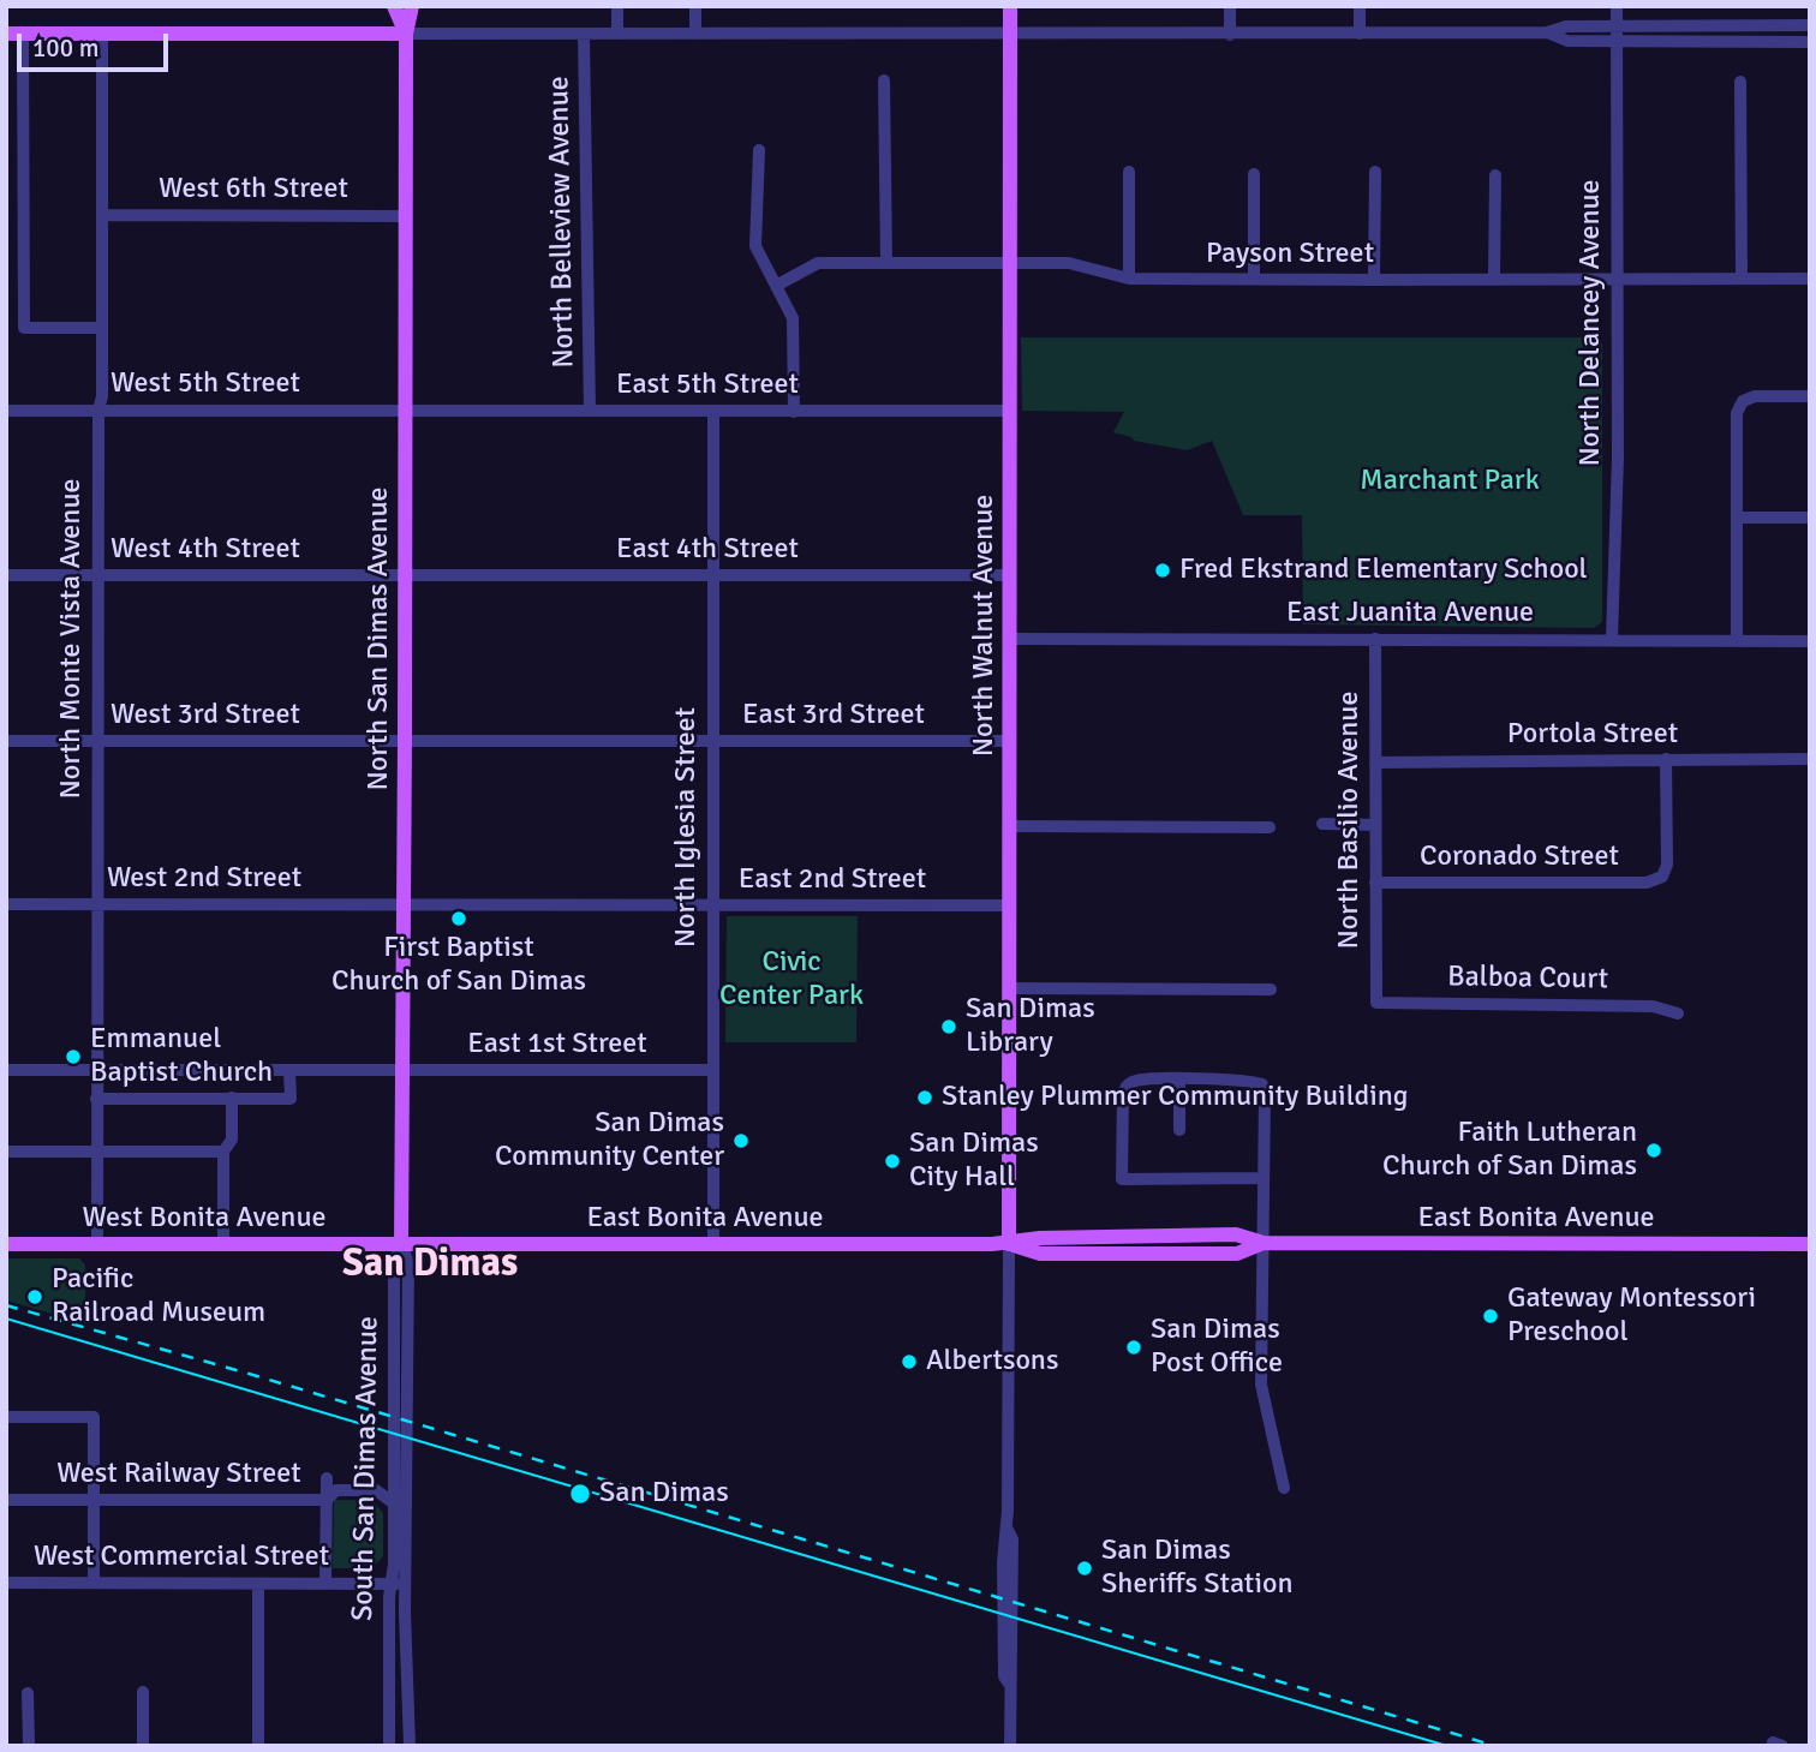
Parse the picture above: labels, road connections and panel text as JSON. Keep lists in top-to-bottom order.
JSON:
{
  "streets": {
    "main road": [
      "North Walnut Avenue",
      "North San Dimas Avenue",
      "West Bonita Avenue",
      "East Bonita Avenue"
    ],
    "street": [
      "West 6th Street",
      "North Belleview Avenue",
      "Payson Street",
      "North Delancey Avenue",
      "West 5th Street",
      "East 5th Street",
      "West 4th Street",
      "East 4th Street",
      "East Juanita Avenue",
      "North Monte Vista Avenue",
      "West 3rd Street",
      "East 3rd Street",
      "Portola Street",
      "North Basilio Avenue",
      "North Iglesia Street",
      "Coronado Street",
      "West 2nd Street",
      "East 2nd Street",
      "Balboa Court",
      "East 1st Street",
      "South San Dimas Avenue",
      "West Railway Street",
      "West Commercial Street"
    ]
  },
  "crossings": [
    ["West 6th Street", "North Monte Vista Avenue"],
    ["West 6th Street", "North San Dimas Avenue"],
    ["North Belleview Avenue", "East 5th Street"],
    ["Payson Street", "North Delancey Avenue"],
    ["Payson Street", "North Walnut Avenue"],
    ["North Delancey Avenue", "East Juanita Avenue"],
    ["West 5th Street", "East 5th Street"],
    ["West 5th Street", "North Monte Vista Avenue"],
    ["West 5th Street", "North San Dimas Avenue"],
    ["East 5th Street", "North Walnut Avenue"],
    ["East 5th Street", "North San Dimas Avenue"],
    ["East 5th Street", "North Iglesia Street"],
    ["West 4th Street", "East 4th Street"],
    ["West 4th Street", "North Monte Vista Avenue"],
    ["West 4th Street", "North San Dimas Avenue"],
    ["East 4th Street", "North Walnut Avenue"],
    ["East 4th Street", "North San Dimas Avenue"],
    ["East 4th Street", "North Iglesia Street"],
    ["East Juanita Avenue", "North Walnut Avenue"],
    ["East Juanita Avenue", "North Basilio Avenue"],
    ["North Walnut Avenue", "East 3rd Street"],
    ["North Walnut Avenue", "East 2nd Street"],
    ["North Walnut Avenue", "East Bonita Avenue"],
    ["North Monte Vista Avenue", "West 3rd Street"],
    ["North Monte Vista Avenue", "West 2nd Street"],
    ["North Monte Vista Avenue", "East 1st Street"],
    ["North Monte Vista Avenue", "West Bonita Avenue"],
    ["North San Dimas Avenue", "West 3rd Street"],
    ["North San Dimas Avenue", "East 3rd Street"],
    ["North San Dimas Avenue", "West 2nd Street"],
    ["North San Dimas Avenue", "East 2nd Street"],
    ["North San Dimas Avenue", "East 1st Street"],
    ["North San Dimas Avenue", "West Bonita Avenue"],
    ["North San Dimas Avenue", "East Bonita Avenue"],
    ["North San Dimas Avenue", "South San Dimas Avenue"],
    ["West 3rd Street", "East 3rd Street"],
    ["East 3rd Street", "North Iglesia Street"],
    ["Portola Street", "North Basilio Avenue"],
    ["Portola Street", "Coronado Street"],
    ["North Basilio Avenue", "Coronado Street"],
    ["North Basilio Avenue", "Balboa Court"],
    ["North Iglesia Street", "East 2nd Street"],
    ["North Iglesia Street", "East 1st Street"],
    ["North Iglesia Street", "East Bonita Avenue"],
    ["West 2nd Street", "East 2nd Street"],
    ["West Bonita Avenue", "East Bonita Avenue"],
    ["West Bonita Avenue", "South San Dimas Avenue"],
    ["East Bonita Avenue", "South San Dimas Avenue"],
    ["South San Dimas Avenue", "West Railway Street"],
    ["South San Dimas Avenue", "West Commercial Street"]
  ],
  "districts": ["San Dimas"],
  "parks": ["Marchant Park", "Civic Center Park"],
  "places": [
    "Fred Ekstrand Elementary School",
    "First Baptist Church of San Dimas",
    "San Dimas Library",
    "Emmanuel Baptist Church",
    "Stanley Plummer Community Building",
    "San Dimas Community Center",
    "Faith Lutheran Church of San Dimas",
    "San Dimas City Hall",
    "Pacific Railroad Museum",
    "Gateway Montessori Preschool",
    "San Dimas Post Office",
    "Albertsons",
    "San Dimas",
    "San Dimas Sheriffs Station"
  ],
  "scale_bar": "100 m"
}
